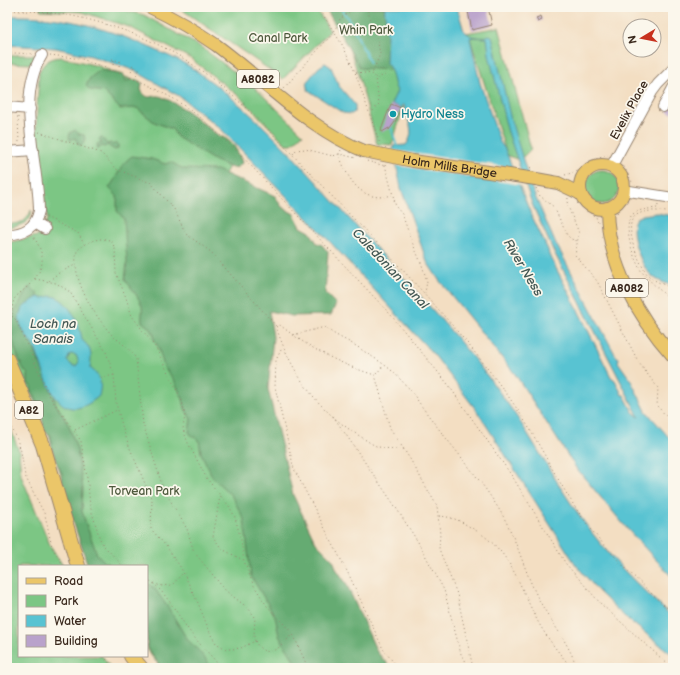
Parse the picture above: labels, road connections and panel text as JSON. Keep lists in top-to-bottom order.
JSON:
{
  "streets": {
    "highway": ["A82"],
    "main road": ["A8082", "Holm Mills Bridge"],
    "street": ["Evelix Place"]
  },
  "crossings": [
    ["A8082", "Evelix Place"],
    ["A8082", "Holm Mills Bridge"]
  ],
  "water": ["River Ness", "Caledonian Canal", "Loch na Sanais"],
  "parks": ["Whin Park", "Canal Park", "Torvean Park"],
  "places": ["Hydro Ness"],
  "legend": [
    "Road",
    "Park",
    "Water",
    "Building"
  ],
  "north": "left"
}
